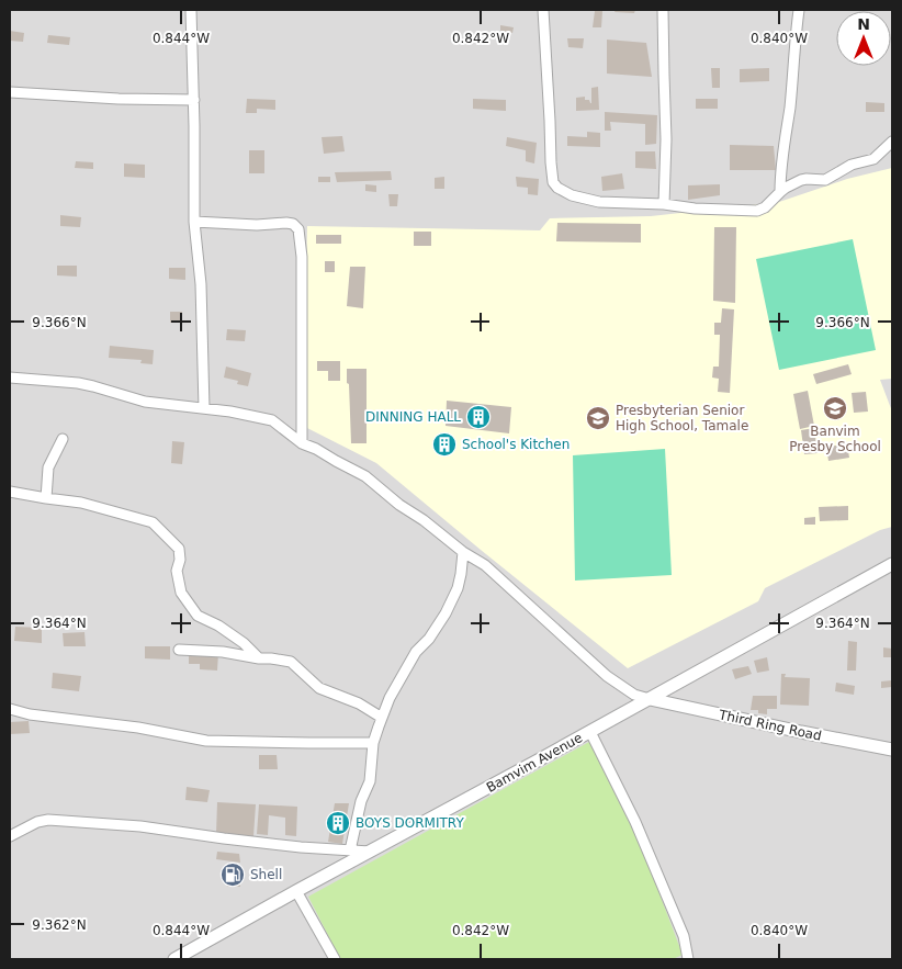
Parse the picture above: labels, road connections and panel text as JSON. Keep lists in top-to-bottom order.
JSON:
{
  "streets": {
    "street": ["Third Ring Road", "Bamvim Avenue"]
  },
  "crossings": [
    ["Third Ring Road", "Bamvim Avenue"]
  ],
  "places": {
    "school or university": ["Banvim Presby School", "Presbyterian Senior High School, Tamale"],
    "building": ["DINNING HALL", "School's Kitchen", "BOYS DORMITRY"],
    "fuel station": ["Shell"]
  },
  "north": "top",
  "coordinates": [
    "0.844°W",
    "0.842°W",
    "0.840°W",
    "9.366°N",
    "9.364°N",
    "9.362°N"
  ]
}
